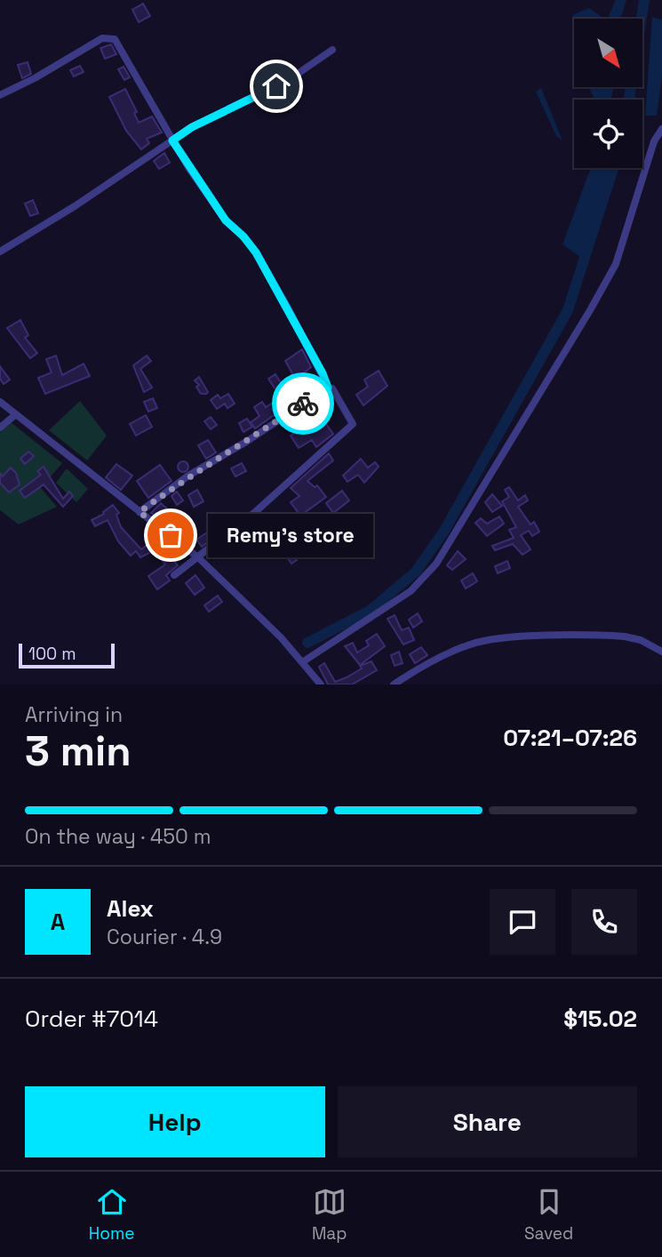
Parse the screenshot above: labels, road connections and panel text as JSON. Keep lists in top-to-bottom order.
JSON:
{
  "places": ["Remy's store"],
  "scale_bar": "100 m",
  "north": "bottom right",
  "page": {
    "bubble": "Remy's store",
    "scale": "100 m",
    "heading": ["3 min", "Arriving in", "07:21–07:26"],
    "panel": [
      "Alex",
      "Courier · 4.9",
      "Order #7014",
      "$15.02"
    ],
    "bar": "On the way · 450 m",
    "round": "A",
    "buttons": ["Help", "Share"],
    "tabs": ["Home", "Map", "Saved"]
  }
}
